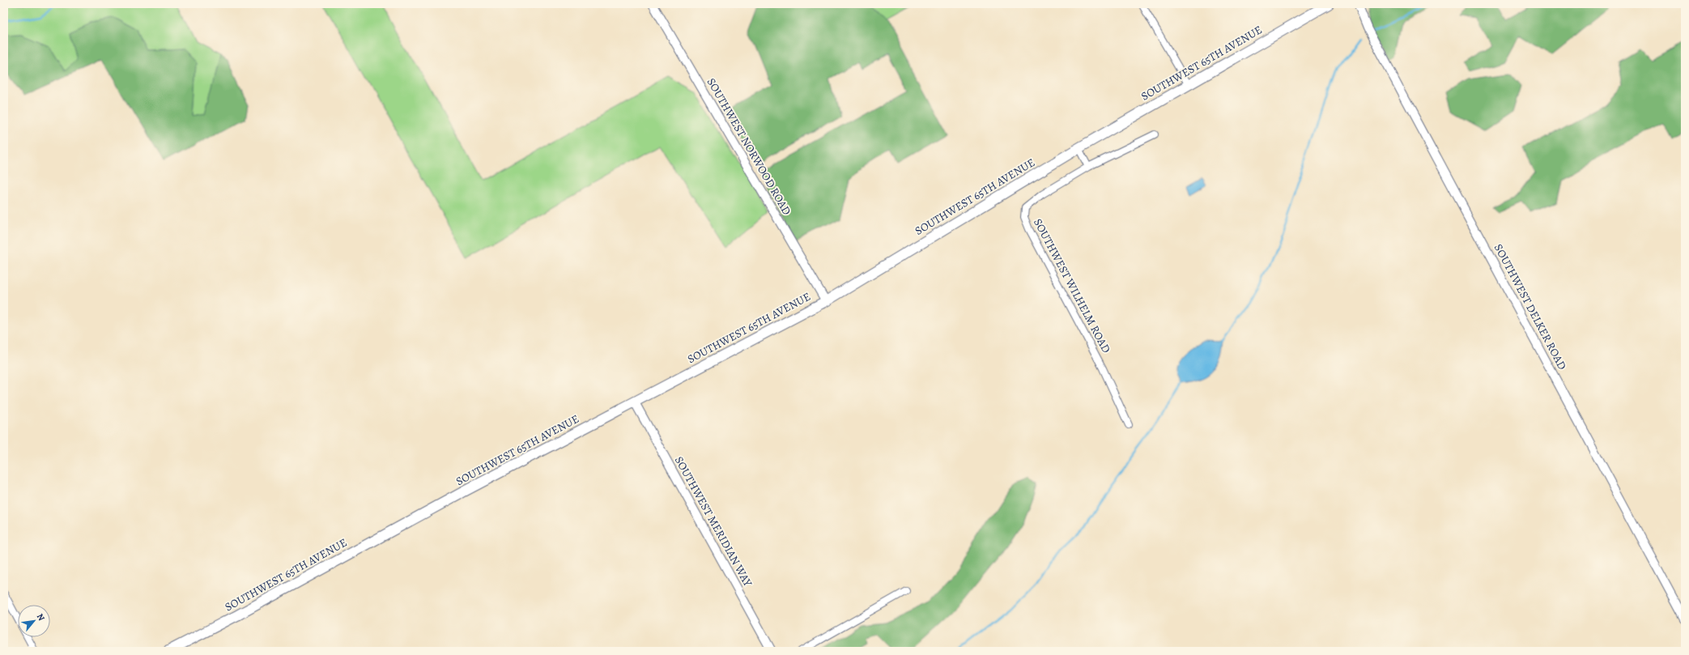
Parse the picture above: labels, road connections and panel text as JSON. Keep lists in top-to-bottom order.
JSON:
{
  "streets": {
    "main road": ["SOUTHWEST 65TH AVENUE"],
    "street": [
      "SOUTHWEST NORWOOD ROAD",
      "SOUTHWEST WILHELM ROAD",
      "SOUTHWEST DELKER ROAD",
      "SOUTHWEST MERIDIAN WAY"
    ]
  },
  "crossings": [
    ["SOUTHWEST 65TH AVENUE", "SOUTHWEST NORWOOD ROAD"],
    ["SOUTHWEST 65TH AVENUE", "SOUTHWEST MERIDIAN WAY"]
  ],
  "north": "top right"
}
